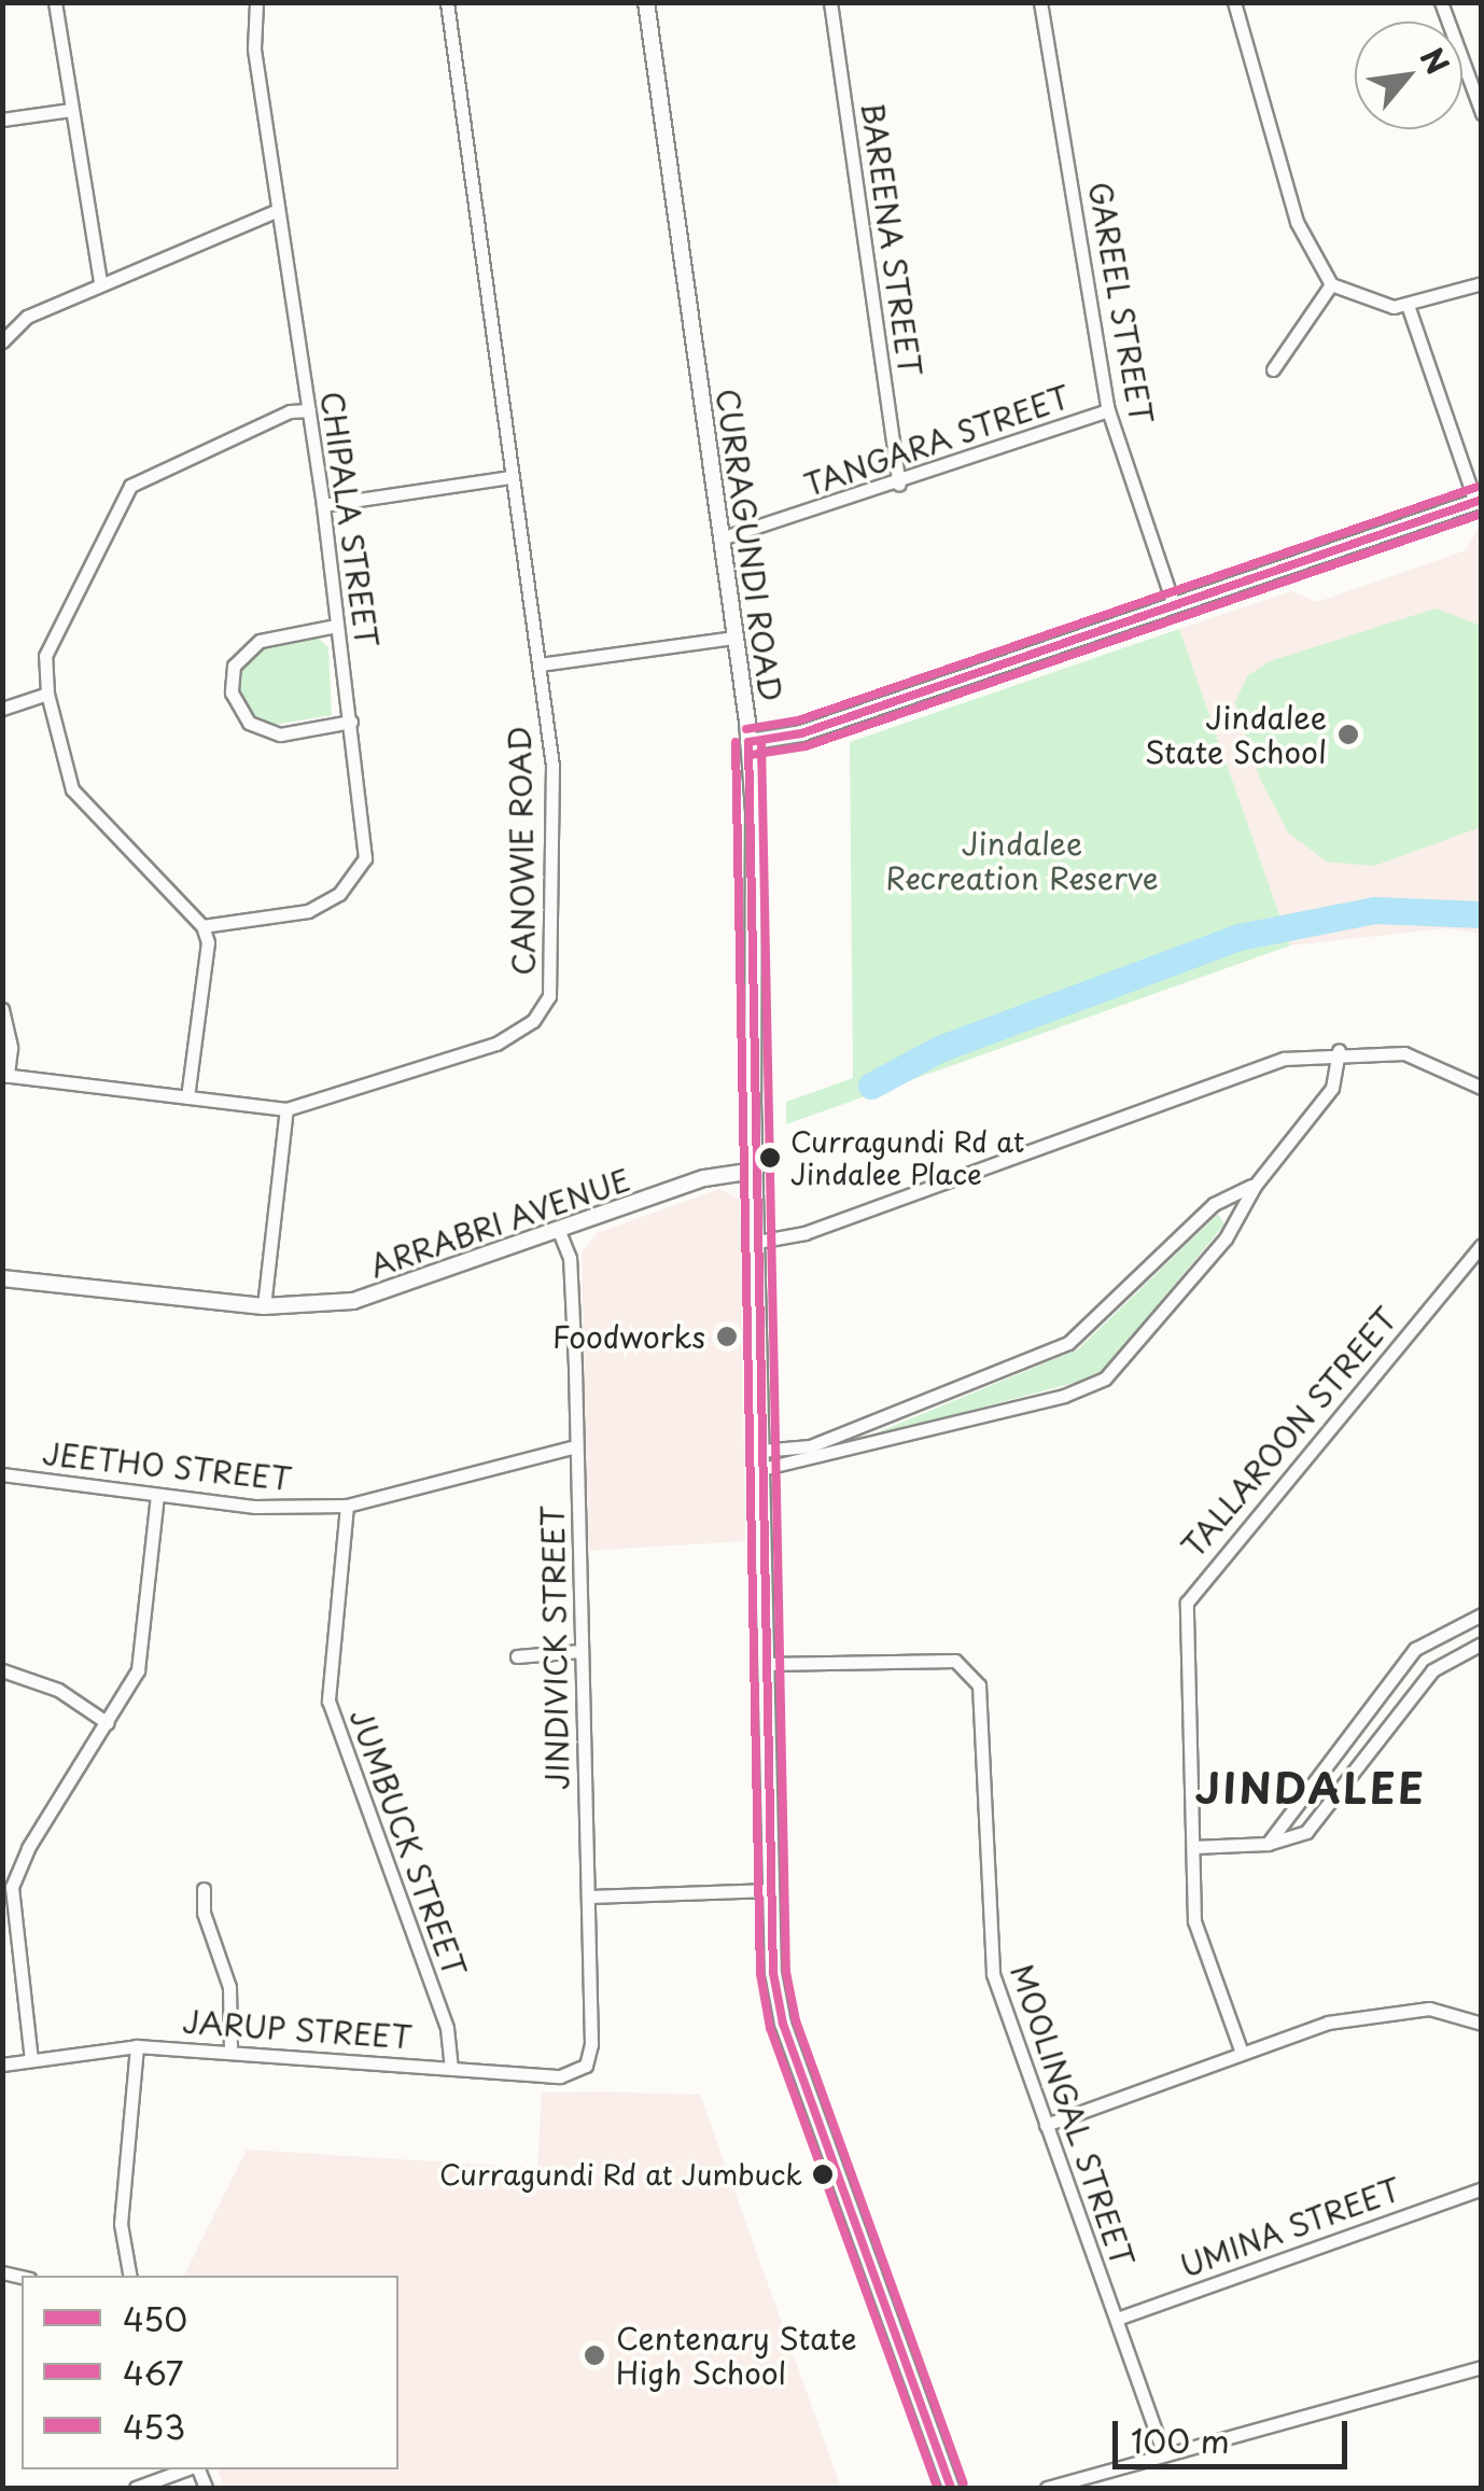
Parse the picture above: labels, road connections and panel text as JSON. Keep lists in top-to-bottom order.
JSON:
{
  "streets": {
    "street": [
      "BAREENA STREET",
      "GAREEL STREET",
      "TANGARA STREET",
      "CHIPALA STREET",
      "CURRAGUNDI ROAD",
      "CANOWIE ROAD",
      "ARRABRI AVENUE",
      "TALLAROON STREET",
      "JEETHO STREET",
      "JINDIVICK STREET",
      "JUMBUCK STREET",
      "JARUP STREET",
      "MOOLINGAL STREET",
      "UMINA STREET"
    ]
  },
  "crossings": [
    ["BAREENA STREET", "TANGARA STREET"],
    ["GAREEL STREET", "TANGARA STREET"],
    ["TANGARA STREET", "CURRAGUNDI ROAD"],
    ["CURRAGUNDI ROAD", "ARRABRI AVENUE"],
    ["CURRAGUNDI ROAD", "MOOLINGAL STREET"],
    ["ARRABRI AVENUE", "JINDIVICK STREET"],
    ["JEETHO STREET", "JINDIVICK STREET"],
    ["JEETHO STREET", "JUMBUCK STREET"],
    ["JINDIVICK STREET", "JARUP STREET"],
    ["JUMBUCK STREET", "JARUP STREET"],
    ["MOOLINGAL STREET", "UMINA STREET"]
  ],
  "districts": ["JINDALEE"],
  "parks": ["Jindalee Recreation Reserve"],
  "places": [
    "Jindalee State School",
    "Curragundi Rd at Jindalee Place",
    "Foodworks",
    "Curragundi Rd at Jumbuck",
    "Centenary State High School"
  ],
  "lines": ["transit line 453", "transit line 450", "transit line 467"],
  "legend": ["450", "467", "453"],
  "scale_bar": "100 m",
  "north": "top right"
}
